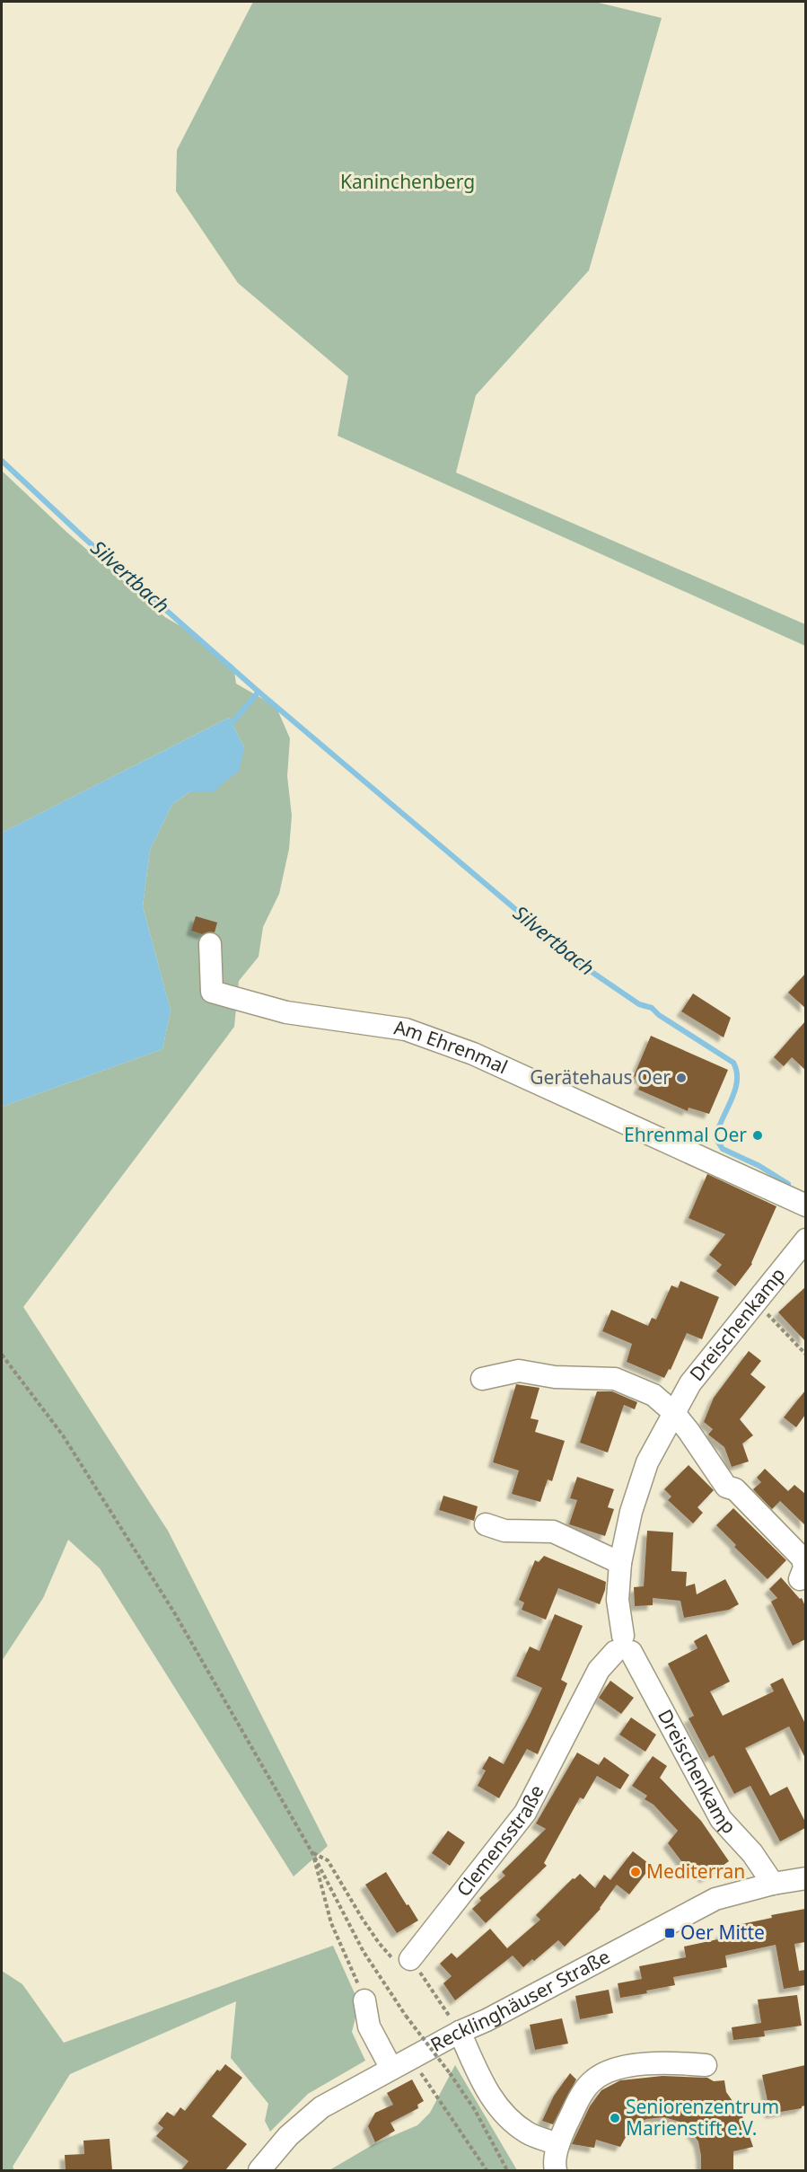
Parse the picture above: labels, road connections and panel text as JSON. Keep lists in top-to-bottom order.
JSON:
{
  "streets": {
    "street": [
      "Am Ehrenmal",
      "Dreischenkamp",
      "Clemensstraße",
      "Recklinghäuser Straße"
    ]
  },
  "crossings": [
    ["Dreischenkamp", "Clemensstraße"],
    ["Dreischenkamp", "Recklinghäuser Straße"]
  ],
  "water": ["Silvertbach"],
  "parks": ["Kaninchenberg"],
  "places": {
    "other": [
      "Gerätehaus Oer",
      "Ehrenmal Oer",
      "Mediterran",
      "Seniorenzentrum Marienstift e.V."
    ],
    "transit": ["Oer Mitte"]
  }
}
